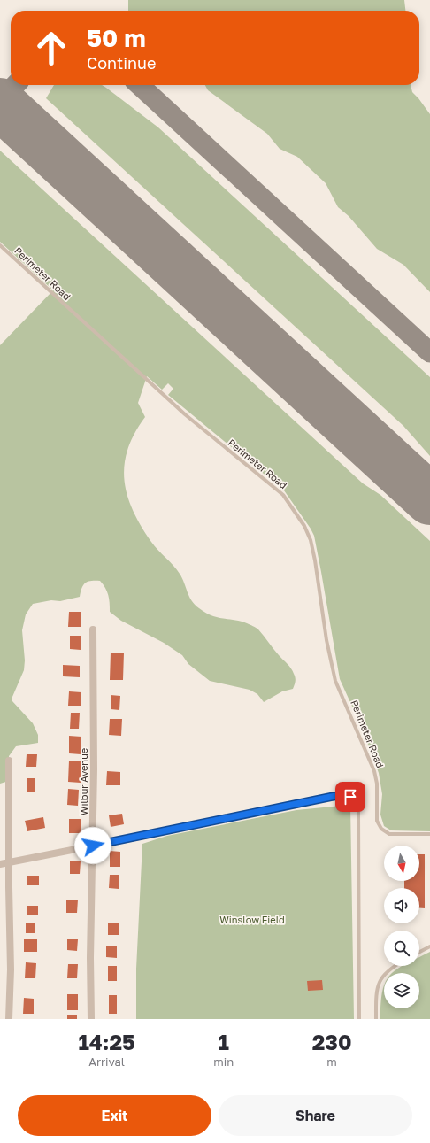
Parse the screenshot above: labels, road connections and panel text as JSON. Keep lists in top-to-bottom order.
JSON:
{
  "streets": {
    "street": ["Wilbur Avenue"],
    "lane": ["Perimeter Road"]
  },
  "parks": ["Winslow Field"],
  "north": "bottom",
  "page": {
    "turn": ["50 m", "Continue"],
    "eta": [
      "14:25",
      "Arrival",
      "1",
      "min",
      "230",
      "m"
    ],
    "buttons": ["Exit", "Share"]
  }
}
